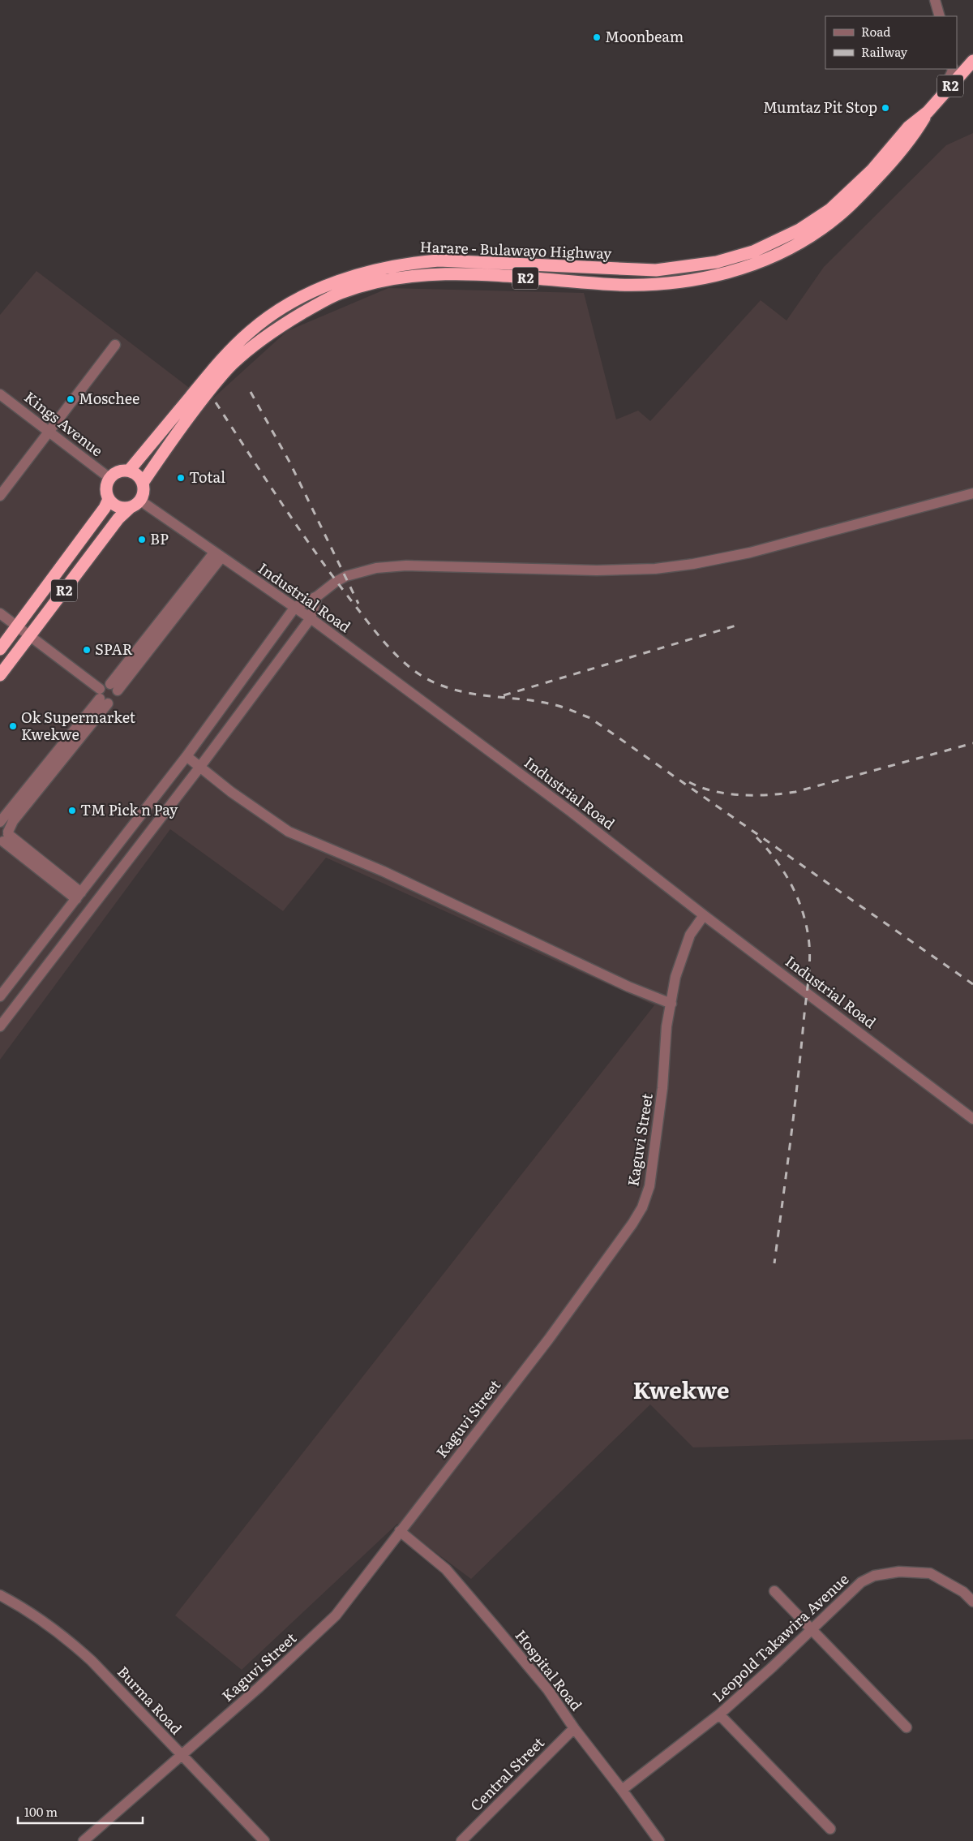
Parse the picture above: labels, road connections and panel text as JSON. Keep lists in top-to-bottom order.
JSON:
{
  "streets": {
    "highway": ["R2", "Harare - Bulawayo Highway"],
    "street": [
      "Kings Avenue",
      "Industrial Road",
      "Kaguvi Street",
      "Leopold Takawira Avenue",
      "Hospital Road",
      "Burma Road",
      "Central Street"
    ]
  },
  "crossings": [
    ["R2", "Harare - Bulawayo Highway"],
    ["R2", "Kings Avenue"],
    ["R2", "Industrial Road"],
    ["Harare - Bulawayo Highway", "Kings Avenue"],
    ["Harare - Bulawayo Highway", "Industrial Road"],
    ["Kings Avenue", "Industrial Road"],
    ["Industrial Road", "Kaguvi Street"],
    ["Kaguvi Street", "Hospital Road"],
    ["Kaguvi Street", "Burma Road"],
    ["Leopold Takawira Avenue", "Hospital Road"],
    ["Hospital Road", "Central Street"]
  ],
  "districts": ["Kwekwe"],
  "places": [
    "Moonbeam",
    "Mumtaz Pit Stop",
    "Moschee",
    "Total",
    "BP",
    "SPAR",
    "Ok Supermarket Kwekwe",
    "TM Pick n Pay"
  ],
  "legend": ["Road", "Railway"],
  "scale_bar": "100 m"
}
